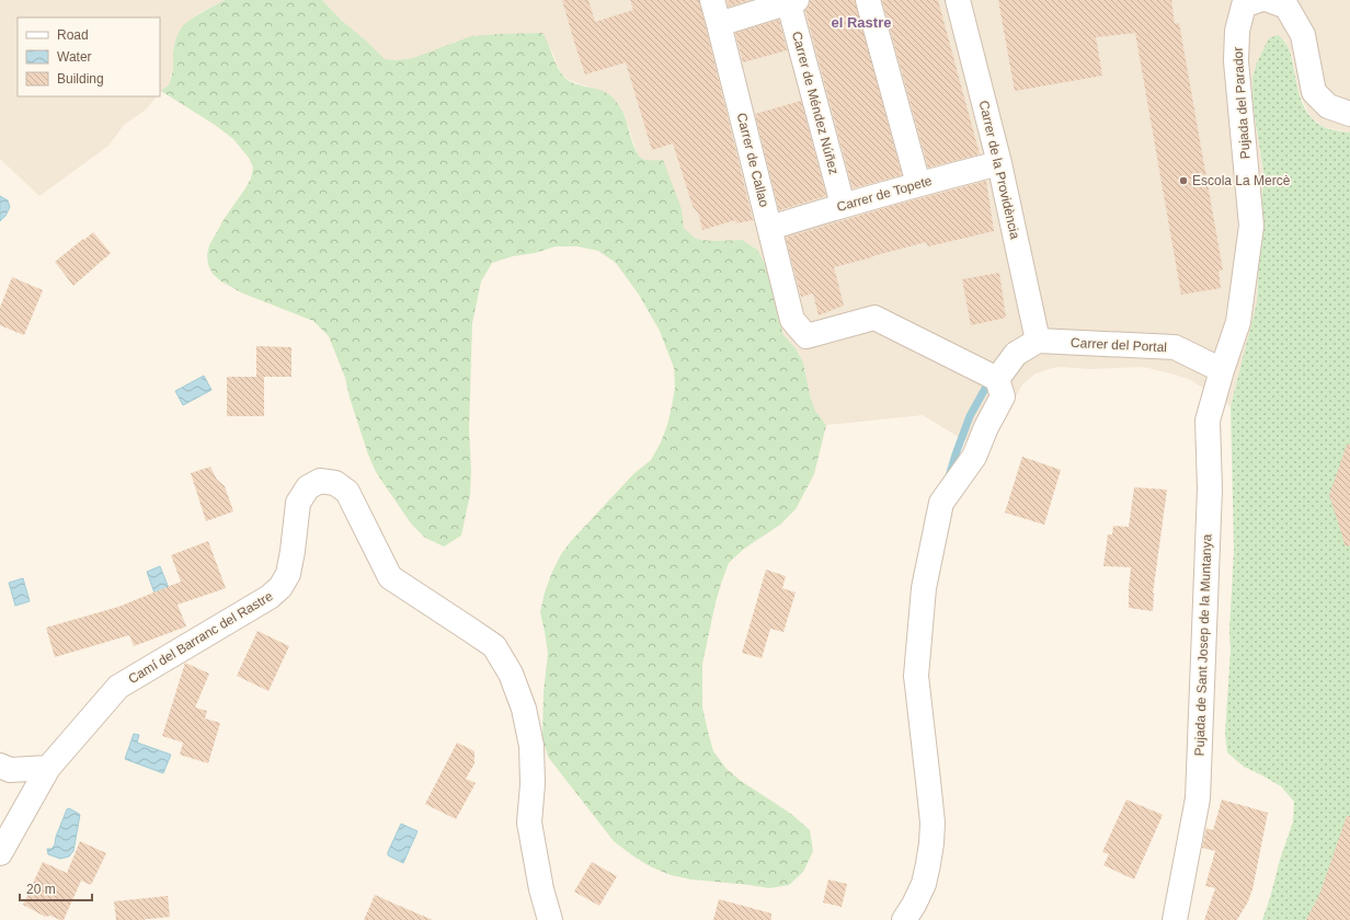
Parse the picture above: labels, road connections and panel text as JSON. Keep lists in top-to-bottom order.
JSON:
{
  "streets": {
    "street": [
      "Carrer de Méndez Núñez",
      "Pujada del Parador",
      "Carrer de Callao",
      "Carrer de la Providència",
      "Carrer de Topete",
      "Carrer del Portal",
      "Camí del Barranc del Rastre",
      "Pujada de Sant Josep de la Muntanya"
    ]
  },
  "crossings": [
    ["Carrer de Méndez Núñez", "Carrer de Topete"],
    ["Pujada del Parador", "Carrer del Portal"],
    ["Pujada del Parador", "Pujada de Sant Josep de la Muntanya"],
    ["Carrer de Callao", "Carrer de Topete"],
    ["Carrer de la Providència", "Carrer de Topete"],
    ["Carrer de la Providència", "Carrer del Portal"],
    ["Carrer del Portal", "Pujada de Sant Josep de la Muntanya"]
  ],
  "districts": ["el Rastre"],
  "places": ["Escola La Mercè"],
  "legend": ["Road", "Water", "Building"],
  "scale_bar": "20 m"
}
